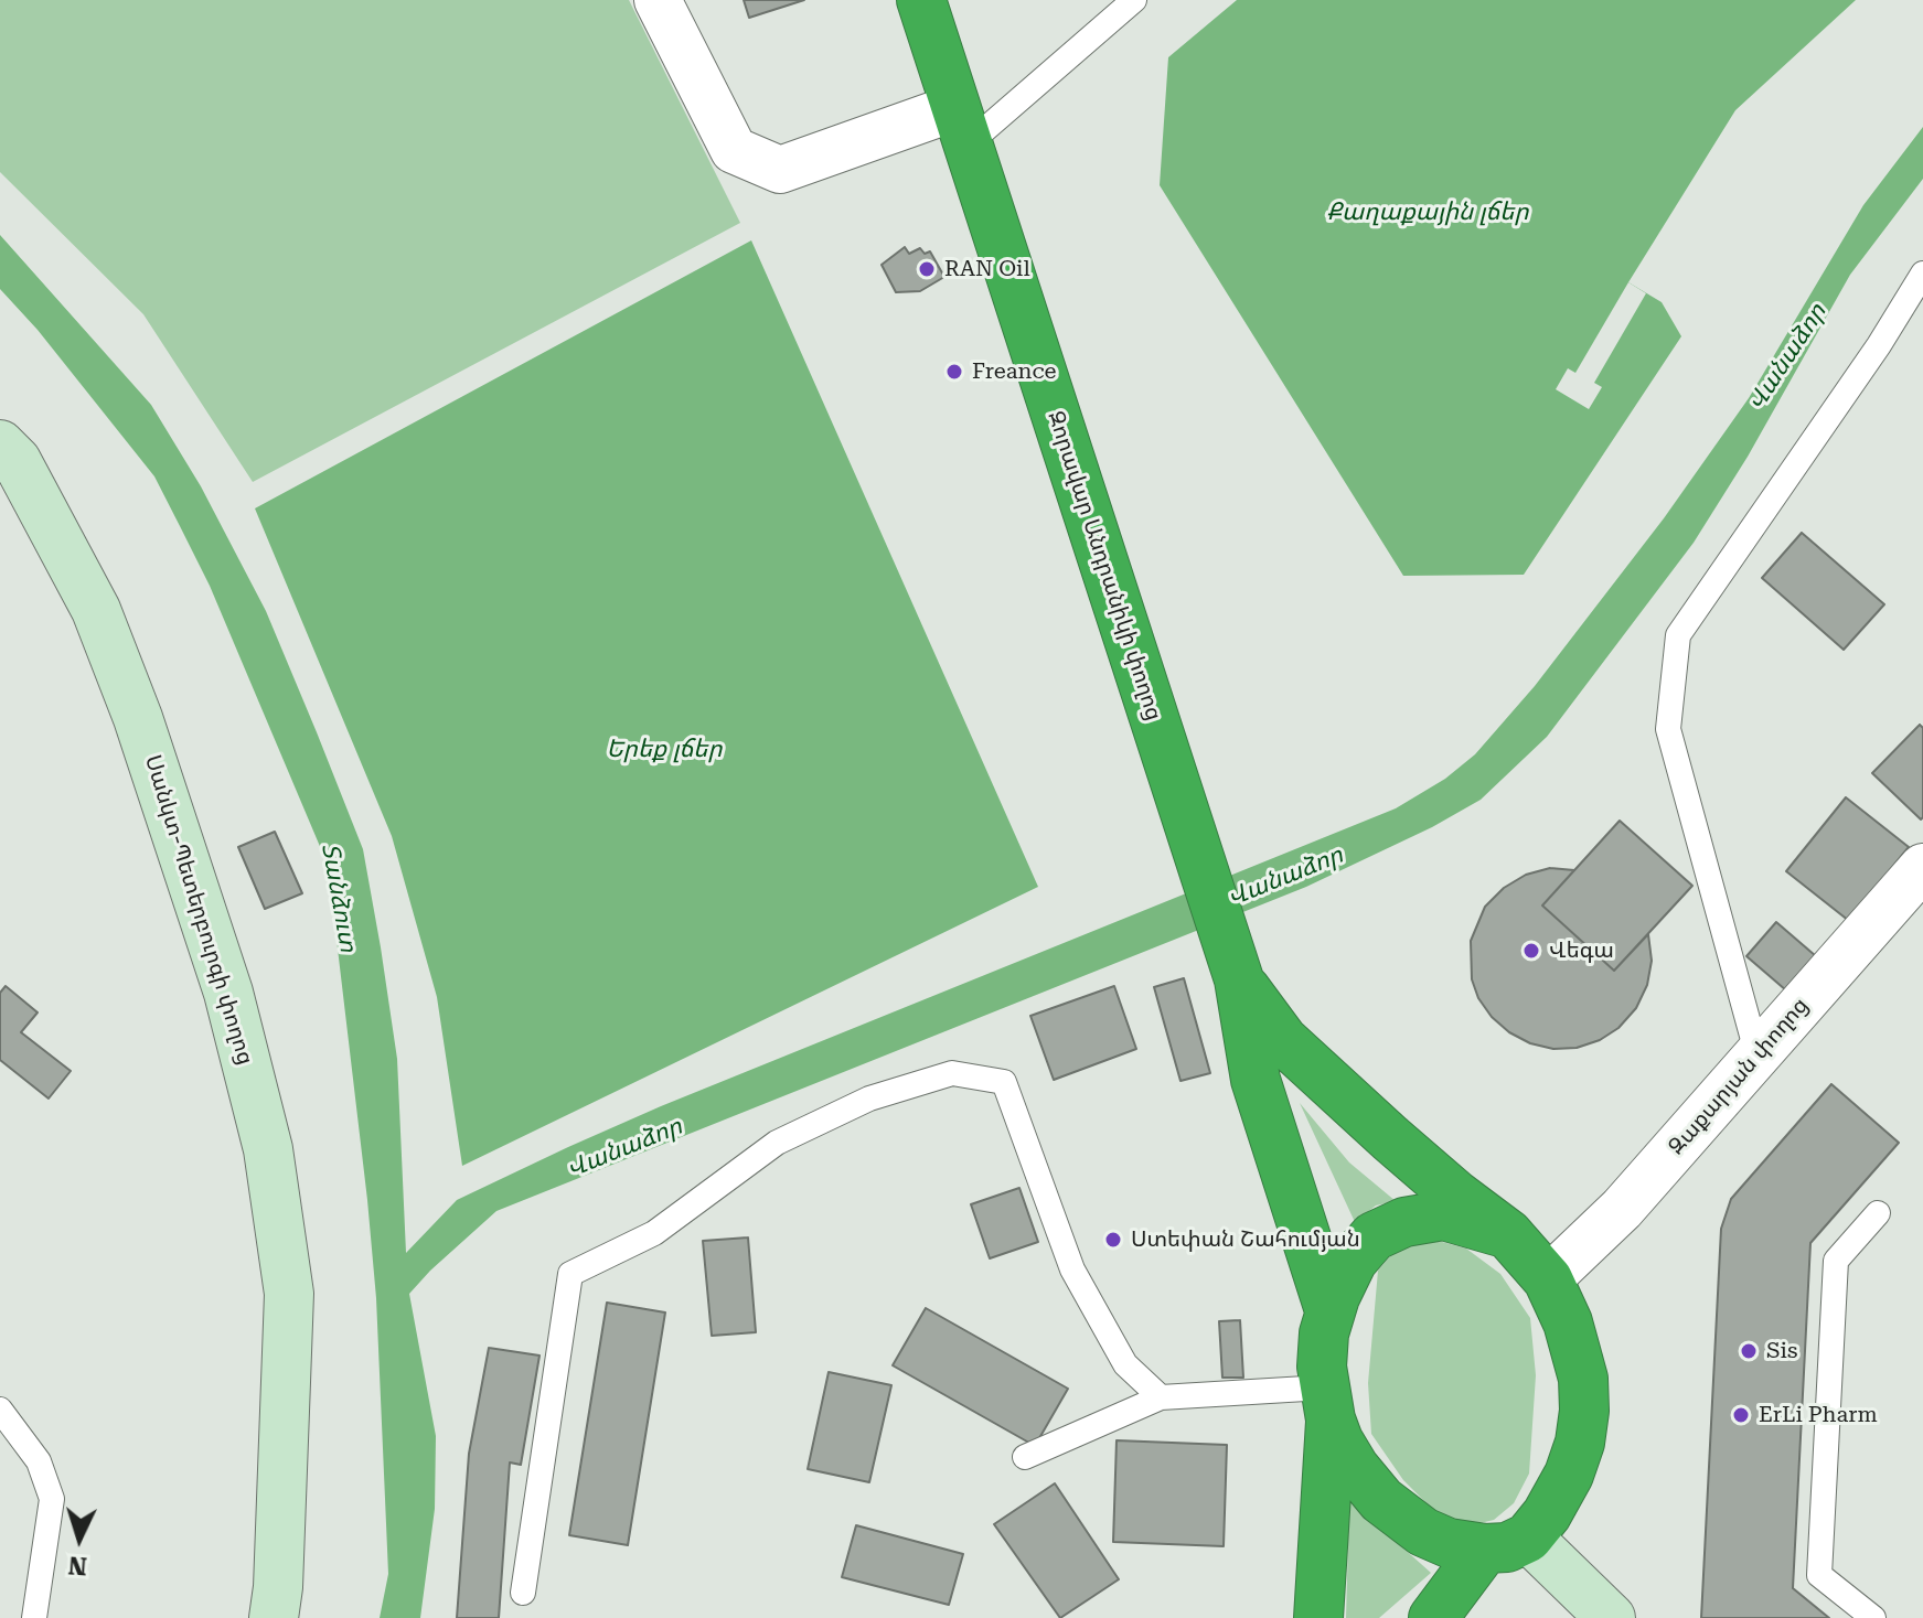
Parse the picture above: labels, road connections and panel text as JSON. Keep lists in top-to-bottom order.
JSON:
{
  "streets": {
    "highway": ["Զորավար Անդրանիկի փողոց"],
    "street": ["Սանկտ-Պետերբուրգի փողոց", "Զաքարյան փողոց"]
  },
  "water": [
    "Քաղաքային լճեր",
    "Վանաձոր",
    "Երեք լճեր",
    "Տանձուտ"
  ],
  "places": [
    "RAN Oil",
    "Freance",
    "Վեգա",
    "Ստեփան Շահումյան",
    "Sis",
    "ErLi Pharm"
  ],
  "north": "bottom"
}
